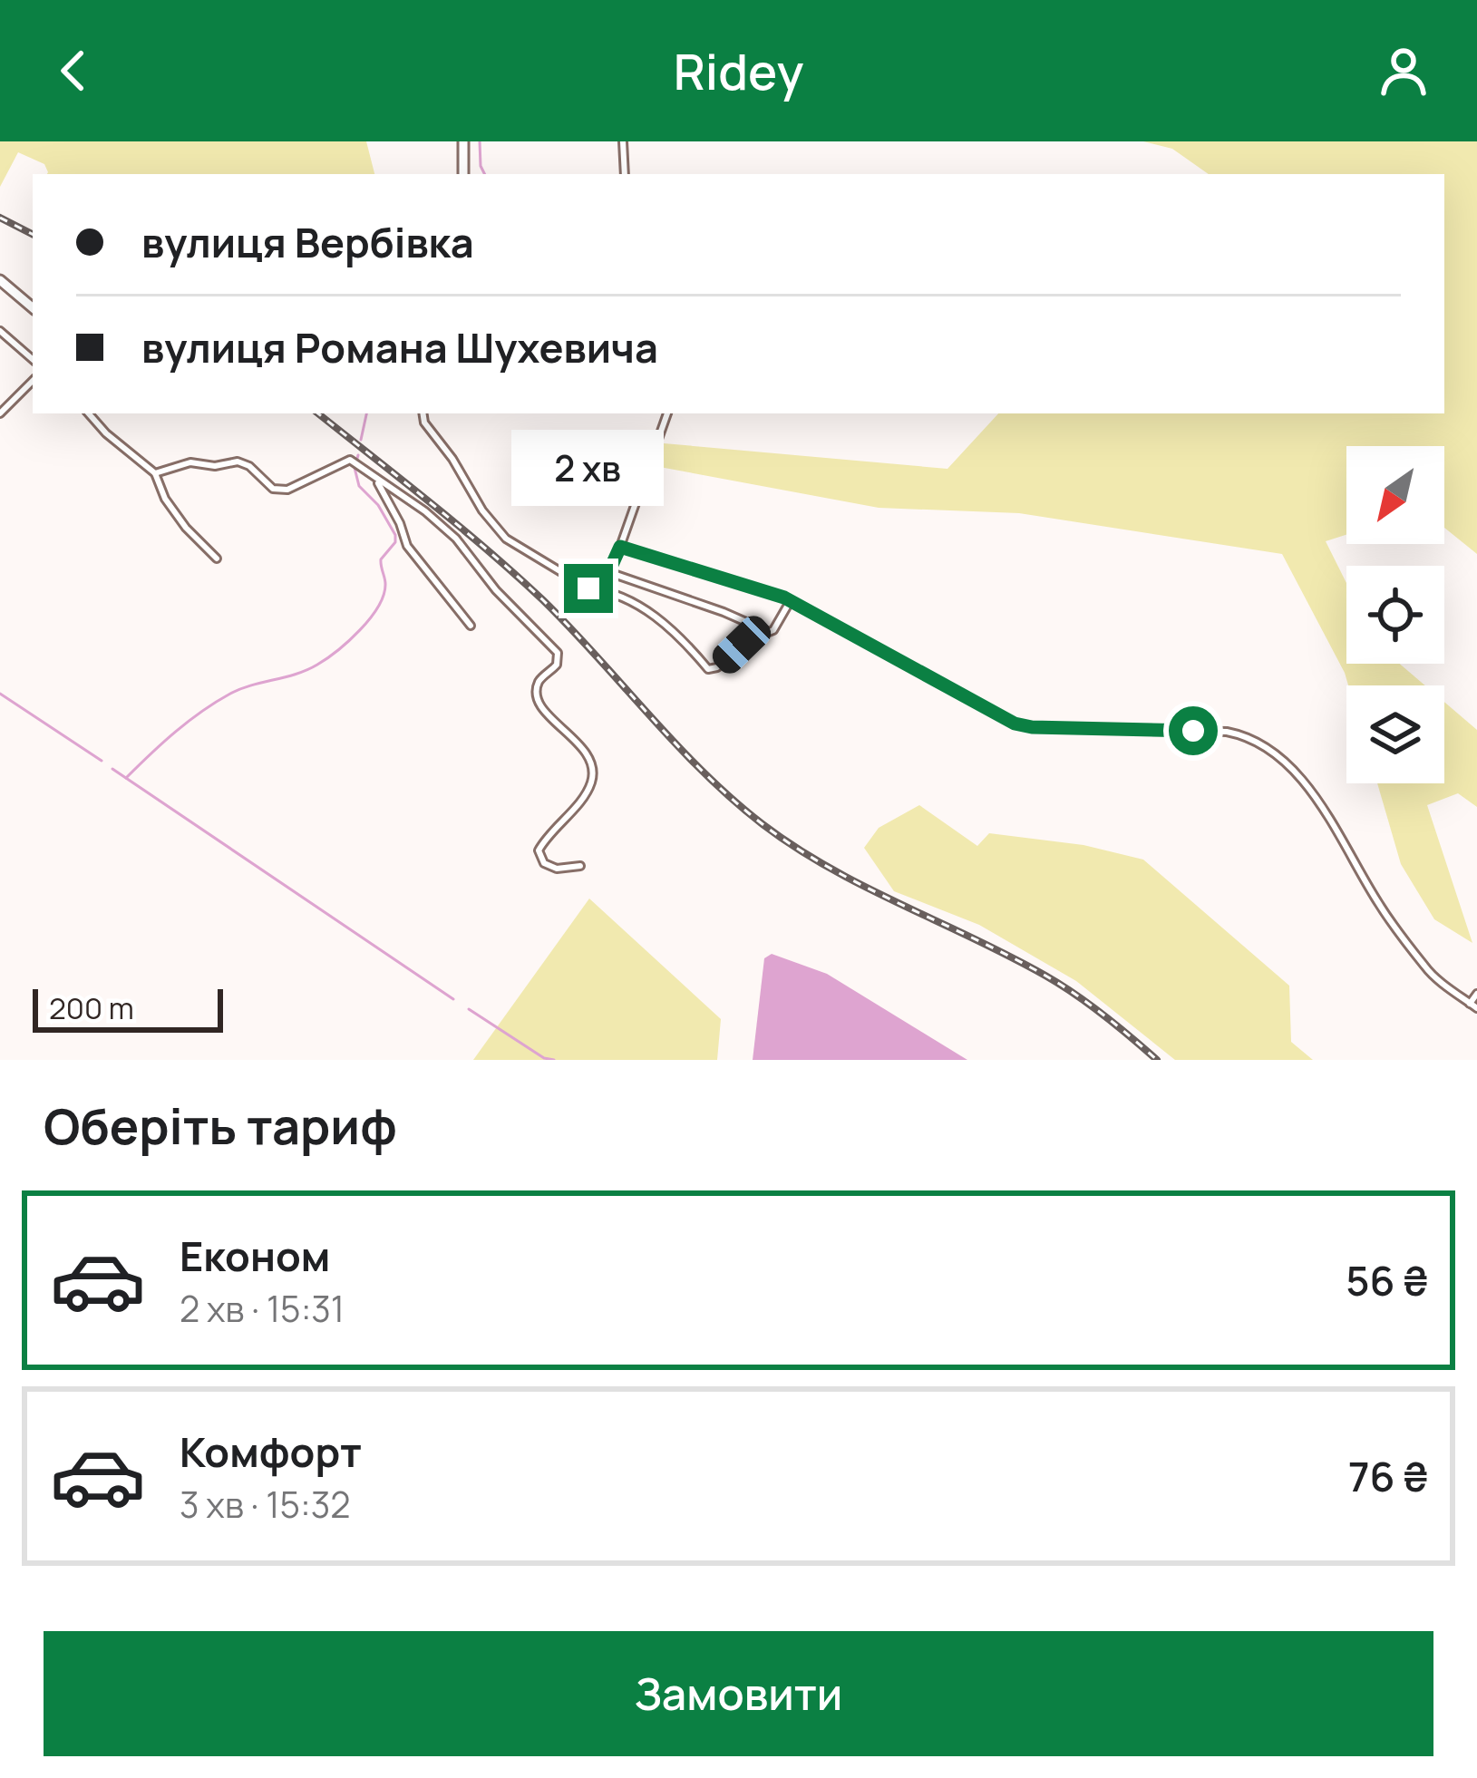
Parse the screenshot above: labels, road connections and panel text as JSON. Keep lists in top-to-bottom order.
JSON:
{
  "scale_bar": "200 m",
  "north": "bottom left",
  "page": {
    "header": "Ridey",
    "banner": ["вулиця Вербівка", "вулиця Романа Шухевича"],
    "bubble": "2 хв",
    "scale": "200 m",
    "heading": "Оберіть тариф",
    "list": [
      {
        "name": "Економ",
        "note": "2 хв · 15:31",
        "value": "56 ₴"
      },
      {
        "name": "Комфорт",
        "note": "3 хв · 15:32",
        "value": "76 ₴"
      }
    ],
    "buttons": "Замовити"
  }
}
